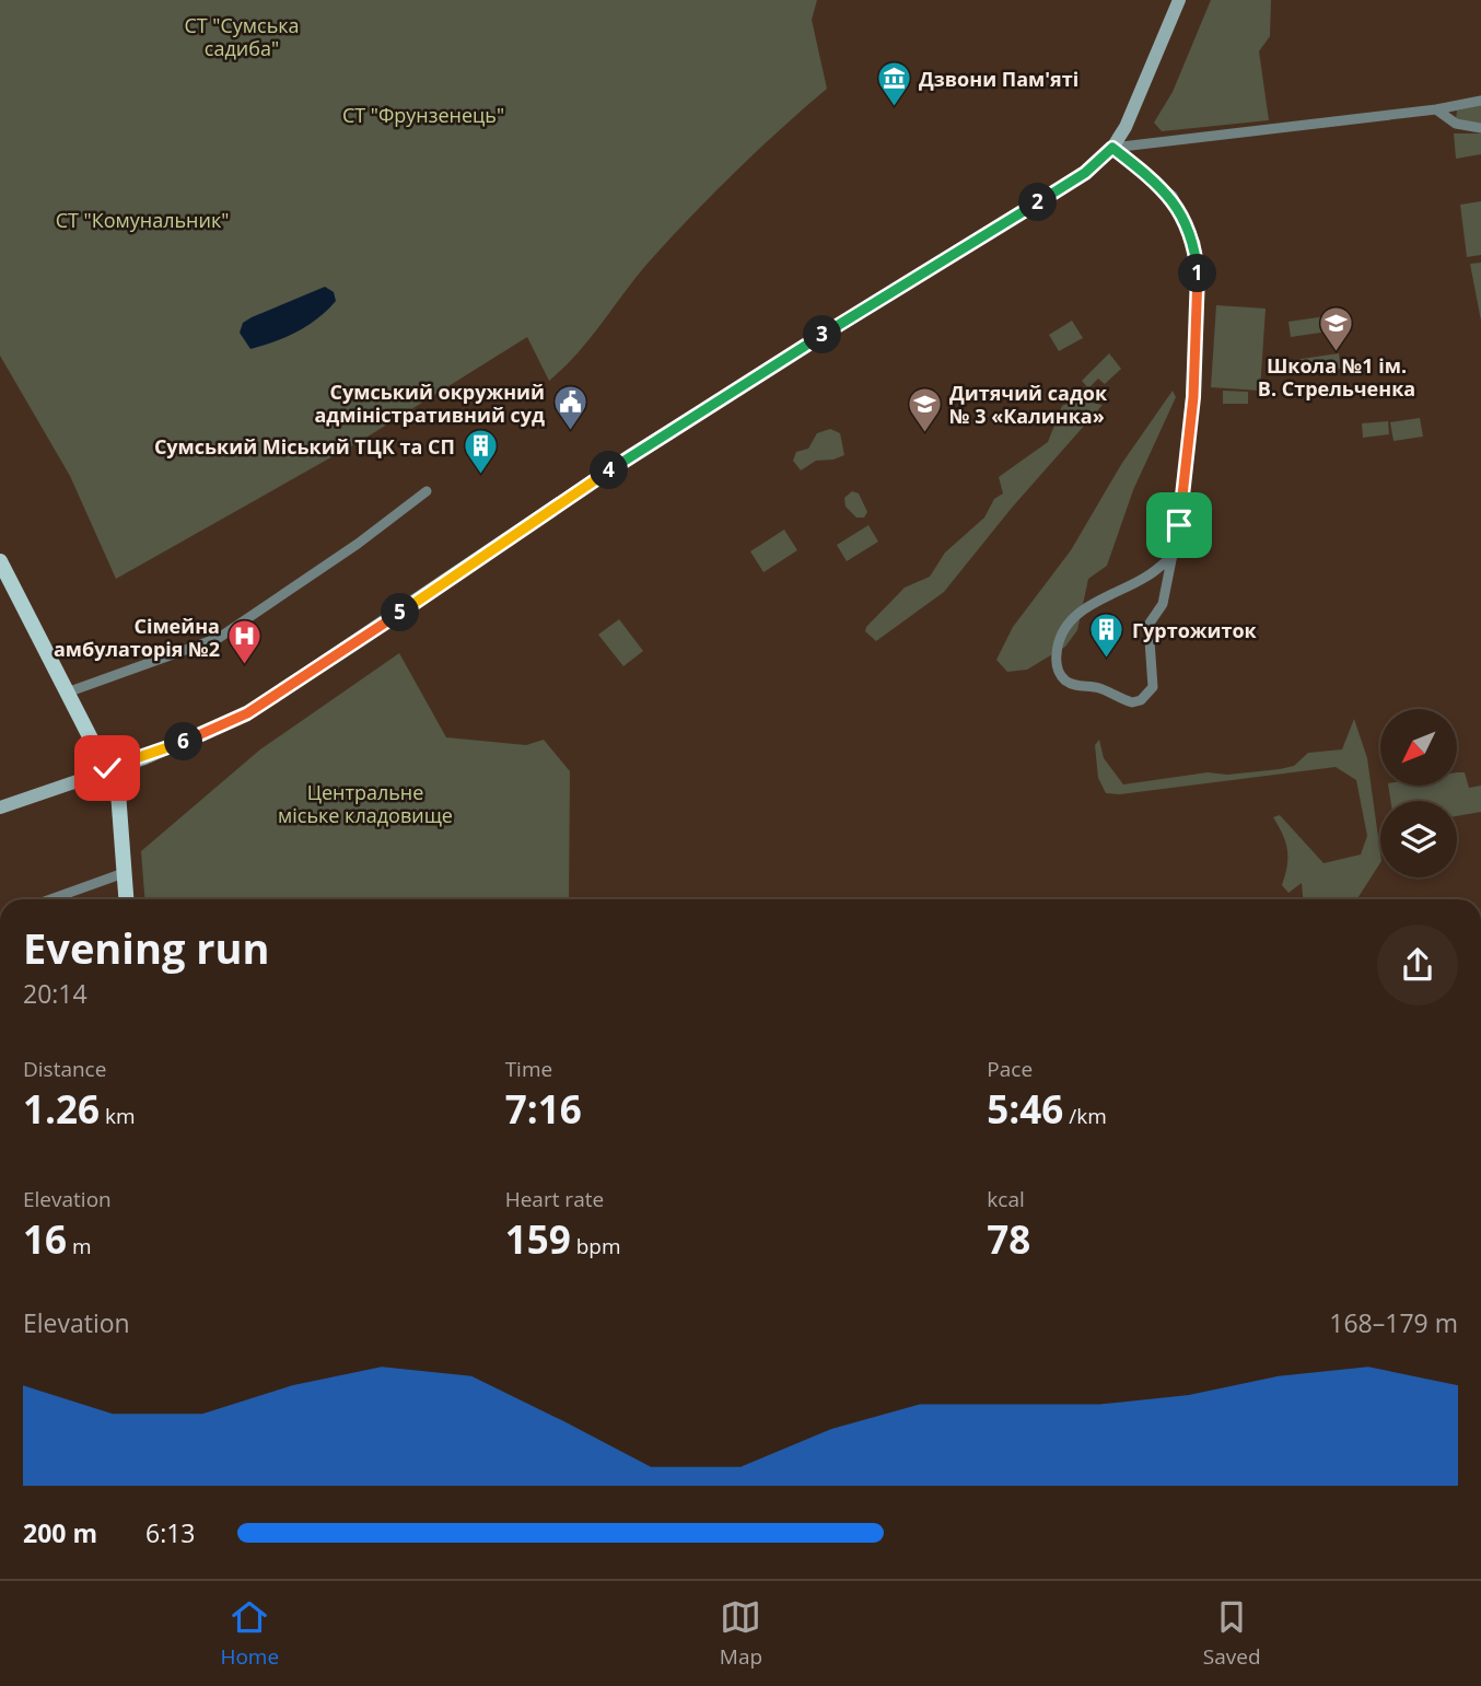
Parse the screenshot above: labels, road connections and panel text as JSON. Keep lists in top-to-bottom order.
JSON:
{
  "parks": [
    "СТ \"Сумська садиба\"",
    "СТ \"Фрунзенець\"",
    "СТ \"Комунальник\"",
    "Центральне міське кладовище"
  ],
  "places": {
    "museum": ["Дзвони Пам'яті"],
    "school or university": ["Школа №1 ім. В. Стрельченка", "Дитячий садок № 3 «Калинка»"],
    "public building": ["Сумський окружний адміністративний суд"],
    "building": ["Сумський Міський ТЦК та СП", "Гуртожиток"],
    "hospital": ["Сімейна амбулаторія №2"]
  },
  "north": "bottom left",
  "page": {
    "pins": [
      "2",
      "1",
      "3",
      "4",
      "5",
      "6"
    ],
    "heading": ["Evening run", "20:14"],
    "stats": [
      ["Distance", "1.26 km"],
      ["Time", "7:16"],
      ["Pace", "5:46 /km"],
      ["Elevation", "16 m"],
      ["Heart rate", "159 bpm"],
      ["kcal", "78"]
    ],
    "chart": ["Elevation", "168–179 m"],
    "list": [
      {
        "name": "200 m",
        "note": "6:13"
      }
    ],
    "tabs": ["Home", "Map", "Saved"]
  }
}
